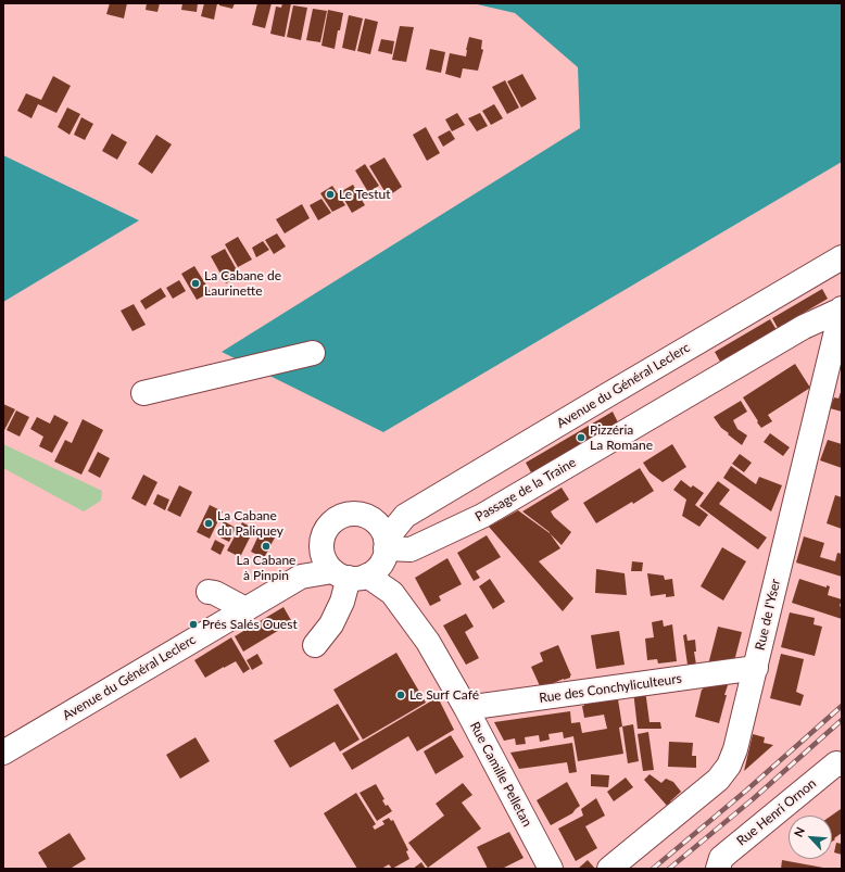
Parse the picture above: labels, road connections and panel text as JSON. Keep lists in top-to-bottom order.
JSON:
{
  "streets": {
    "street": [
      "Avenue du Général Leclerc",
      "Passage de la Traine",
      "Rue de l'Yser",
      "Rue des Conchyliculteurs",
      "Rue Camille Pelletan",
      "Rue Henri Ornon"
    ]
  },
  "crossings": [
    ["Avenue du Général Leclerc", "Passage de la Traine"],
    ["Avenue du Général Leclerc", "Rue Camille Pelletan"],
    ["Passage de la Traine", "Rue de l'Yser"],
    ["Passage de la Traine", "Rue Camille Pelletan"],
    ["Rue de l'Yser", "Rue des Conchyliculteurs"],
    ["Rue des Conchyliculteurs", "Rue Camille Pelletan"]
  ],
  "places": [
    "Le Testut",
    "La Cabane de Laurinette",
    "Pizzéria La Romane",
    "La Cabane du Paliquey",
    "La Cabane à Pinpin",
    "Prés Salés Ouest",
    "Le Surf Café"
  ],
  "north": "top left"
}
